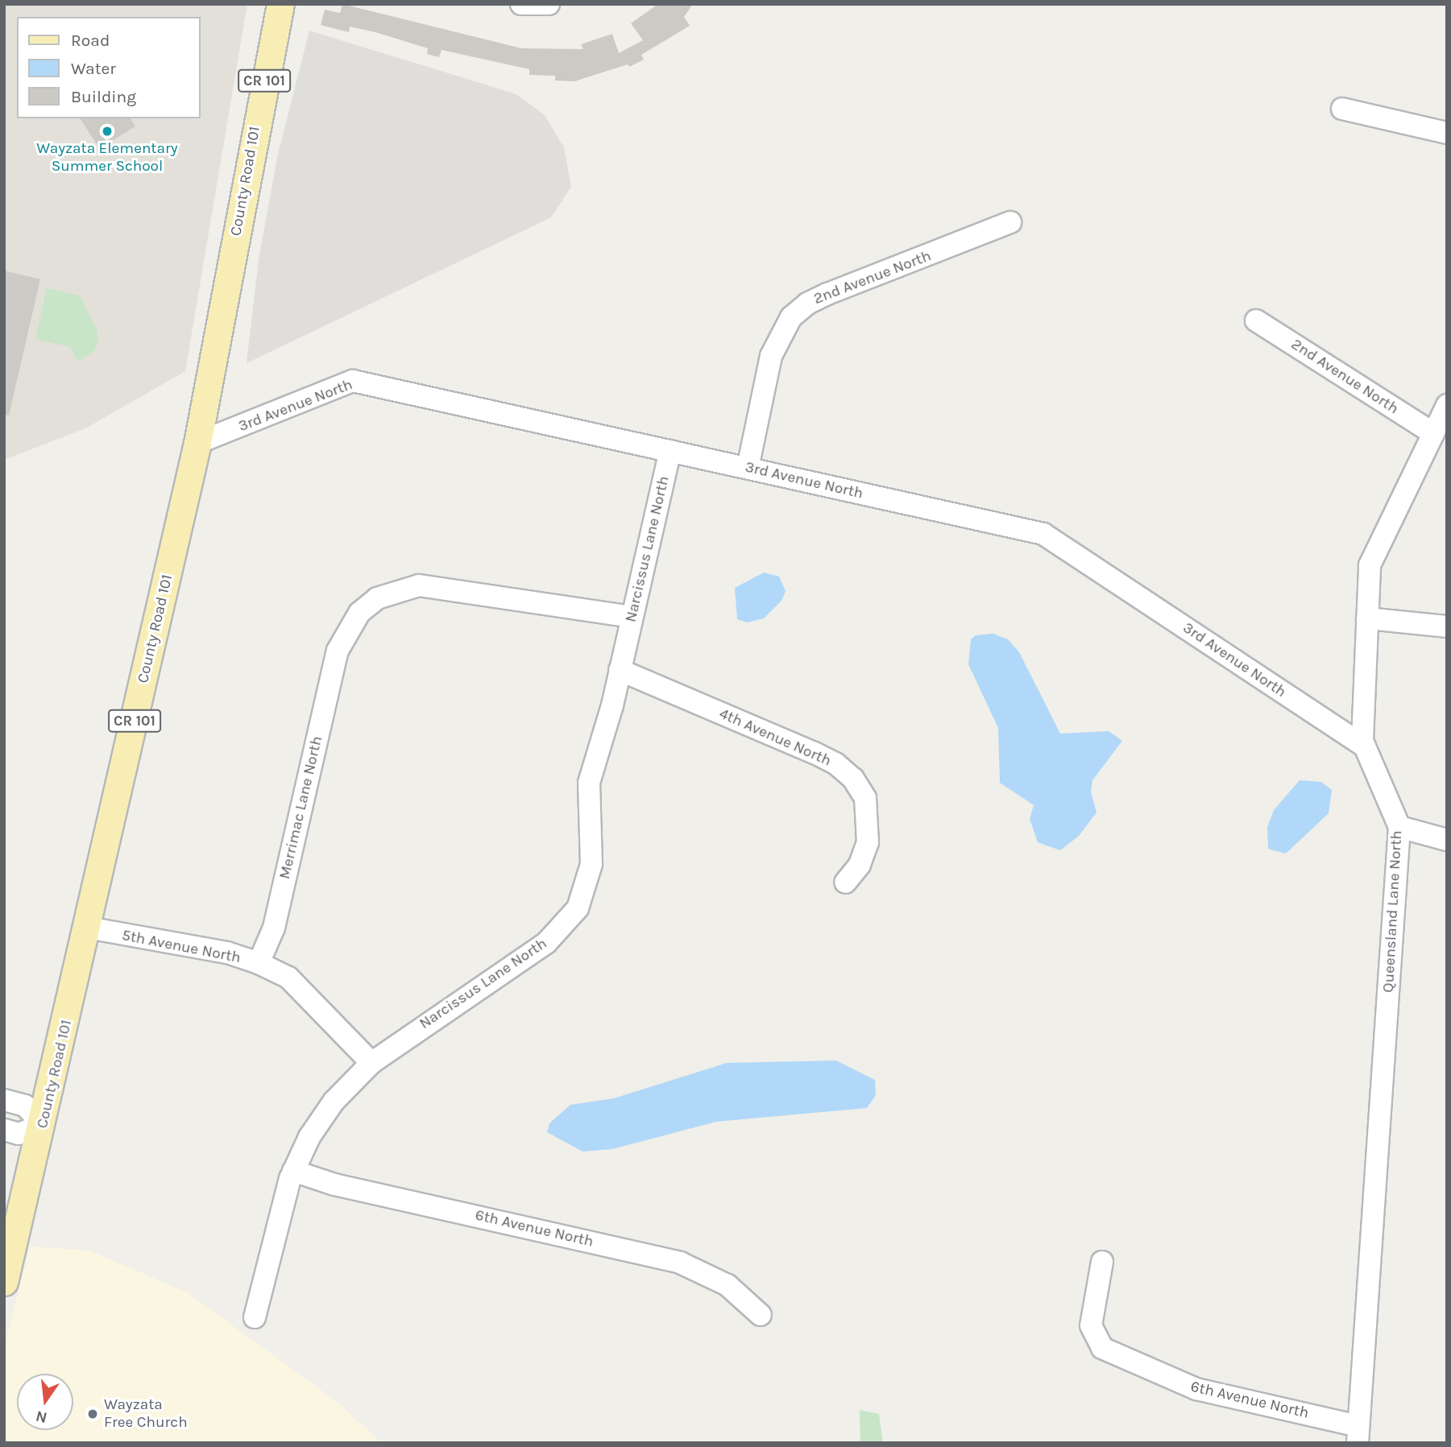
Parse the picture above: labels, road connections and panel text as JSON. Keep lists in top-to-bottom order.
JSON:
{
  "streets": {
    "main road": ["CR 101", "County Road 101"],
    "street": [
      "2nd Avenue North",
      "3rd Avenue North",
      "Narcissus Lane North",
      "4th Avenue North",
      "Merrimac Lane North",
      "Queensland Lane North",
      "5th Avenue North",
      "6th Avenue North"
    ]
  },
  "crossings": [
    ["County Road 101", "3rd Avenue North"],
    ["County Road 101", "5th Avenue North"],
    ["2nd Avenue North", "3rd Avenue North"],
    ["2nd Avenue North", "Queensland Lane North"],
    ["3rd Avenue North", "Narcissus Lane North"],
    ["3rd Avenue North", "Queensland Lane North"],
    ["Narcissus Lane North", "4th Avenue North"],
    ["Narcissus Lane North", "Merrimac Lane North"],
    ["Narcissus Lane North", "5th Avenue North"],
    ["Narcissus Lane North", "6th Avenue North"],
    ["Merrimac Lane North", "5th Avenue North"],
    ["Queensland Lane North", "6th Avenue North"]
  ],
  "places": ["Wayzata Elementary Summer School", "Wayzata Free Church"],
  "legend": ["Road", "Water", "Building"],
  "north": "bottom"
}
